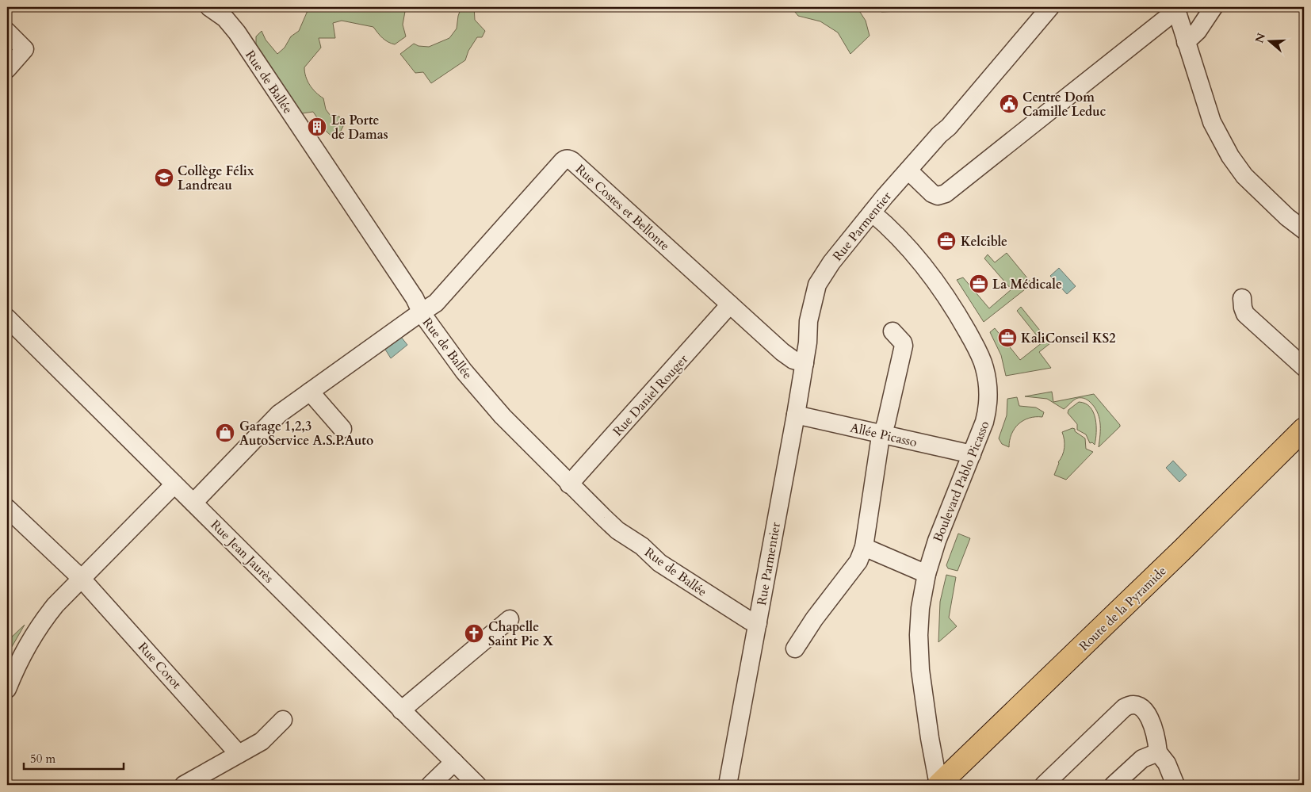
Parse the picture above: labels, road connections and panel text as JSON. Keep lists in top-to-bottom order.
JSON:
{
  "streets": {
    "main road": ["Route de la Pyramide"],
    "street": [
      "Rue de Ballée",
      "Rue Costes et Bellonte",
      "Rue Parmentier",
      "Rue Daniel Rouger",
      "Allée Picasso",
      "Boulevard Pablo Picasso",
      "Rue Jean Jaurès",
      "Rue Corot"
    ]
  },
  "crossings": [
    ["Rue de Ballée", "Rue Costes et Bellonte"],
    ["Rue de Ballée", "Rue Parmentier"],
    ["Rue de Ballée", "Rue Daniel Rouger"],
    ["Rue Costes et Bellonte", "Rue Parmentier"],
    ["Rue Costes et Bellonte", "Rue Daniel Rouger"],
    ["Rue Parmentier", "Allée Picasso"],
    ["Rue Parmentier", "Boulevard Pablo Picasso"],
    ["Allée Picasso", "Boulevard Pablo Picasso"],
    ["Boulevard Pablo Picasso", "Route de la Pyramide"]
  ],
  "places": {
    "public building": ["Centre Dom Camille Leduc"],
    "building": ["La Porte de Damas"],
    "school or university": ["Collège Félix Landreau"],
    "office": ["Kelcible", "La Médicale", "KaliConseil KS2"],
    "shop": ["Garage 1,2,3 AutoService A.S.P.Auto"],
    "church": ["Chapelle Saint Pie X"]
  },
  "scale_bar": "50 m",
  "north": "left"
}
